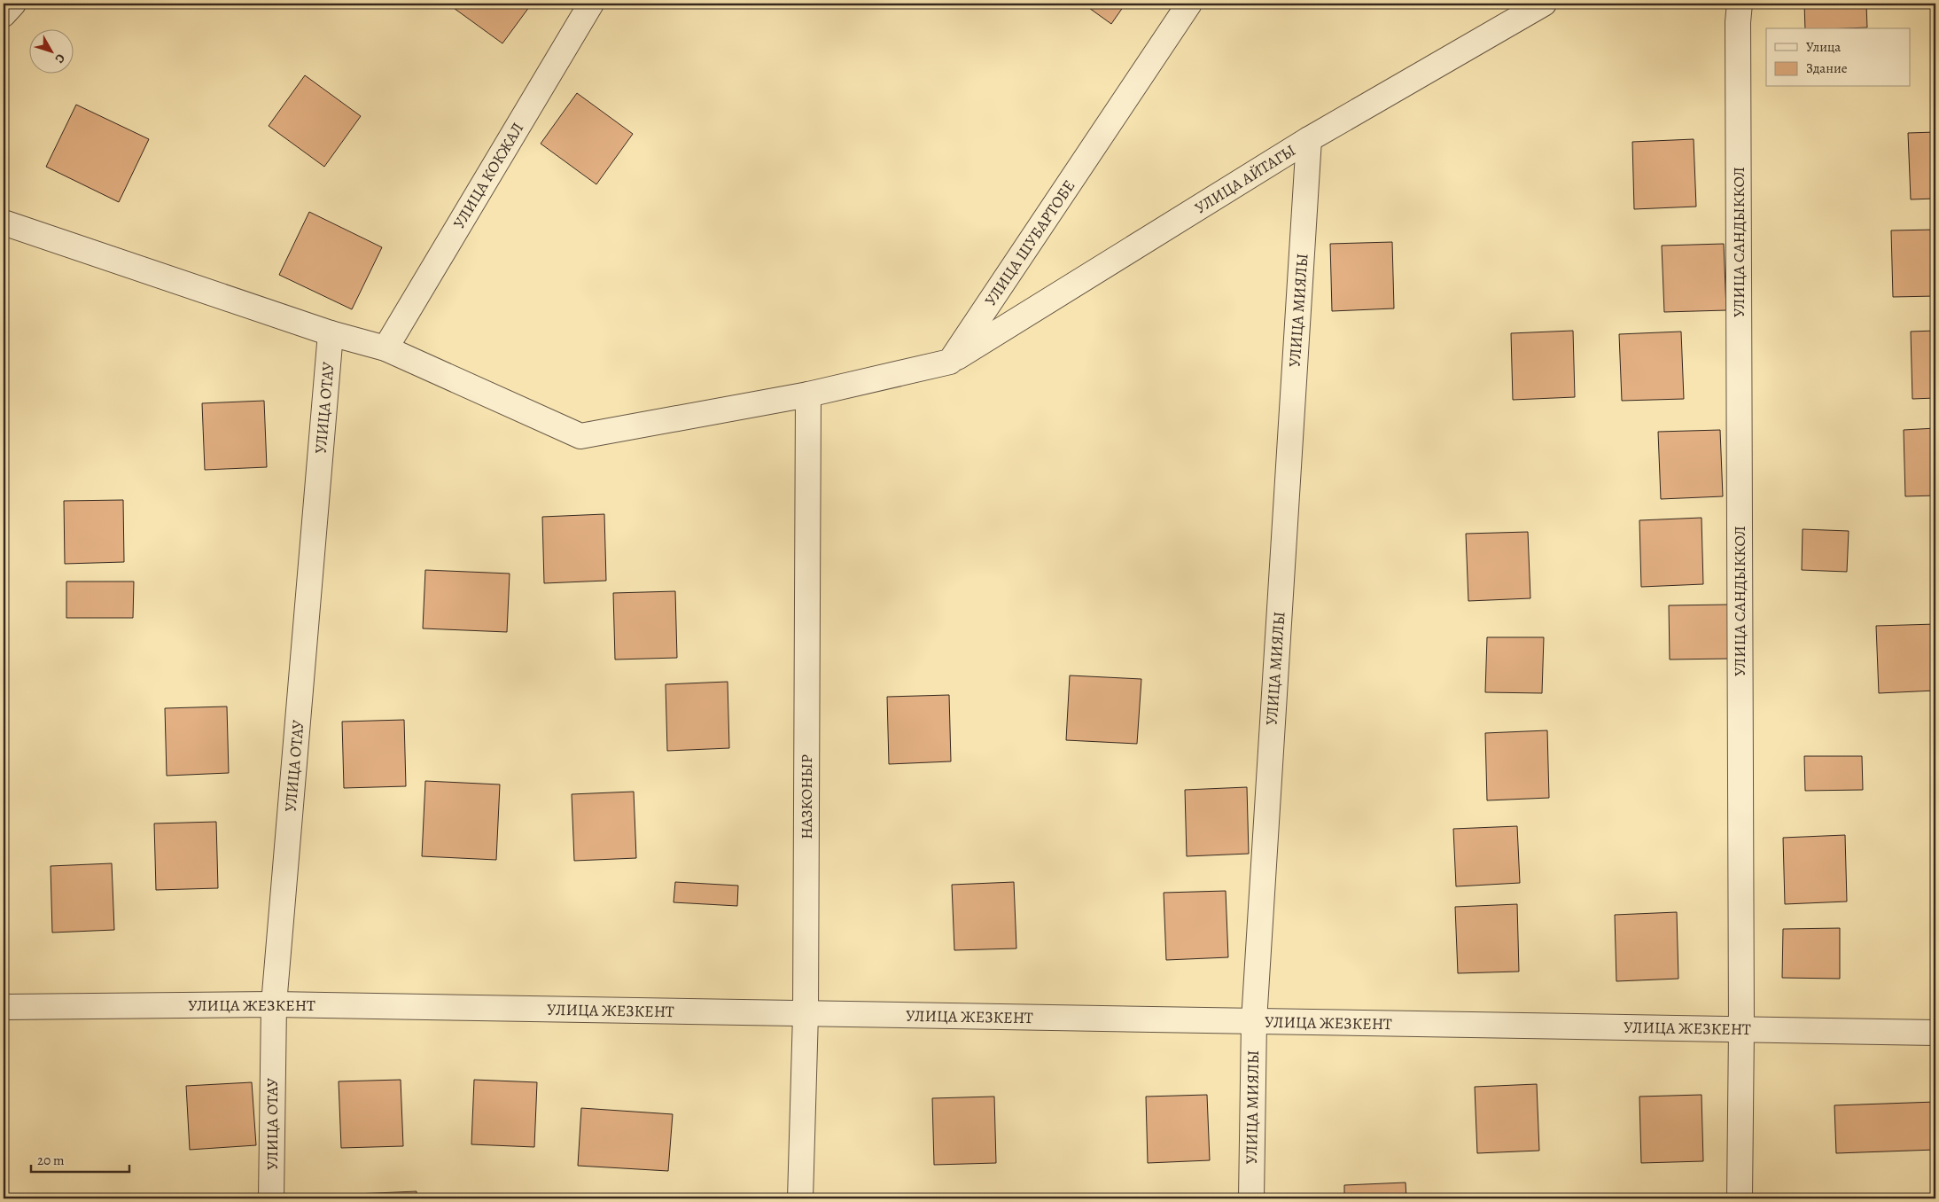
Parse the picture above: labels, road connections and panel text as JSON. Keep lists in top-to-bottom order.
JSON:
{
  "streets": {
    "street": [
      "УЛИЦА КОКЖАЛ",
      "УЛИЦА АЙТАГЫ",
      "УЛИЦА САНДЫККОЛ",
      "УЛИЦА ШУБАРТОБЕ",
      "УЛИЦА МИЯЛЫ",
      "УЛИЦА ОТАУ",
      "НАЗКОНЫР",
      "УЛИЦА ЖЕЗКЕНТ"
    ]
  },
  "crossings": [
    ["УЛИЦА АЙТАГЫ", "УЛИЦА ШУБАРТОБЕ"],
    ["УЛИЦА АЙТАГЫ", "УЛИЦА МИЯЛЫ"],
    ["УЛИЦА САНДЫККОЛ", "УЛИЦА ЖЕЗКЕНТ"],
    ["УЛИЦА МИЯЛЫ", "УЛИЦА ЖЕЗКЕНТ"],
    ["УЛИЦА ОТАУ", "УЛИЦА ЖЕЗКЕНТ"],
    ["НАЗКОНЫР", "УЛИЦА ЖЕЗКЕНТ"]
  ],
  "legend": ["Улица", "Здание"],
  "scale_bar": "20 m",
  "north": "bottom right"
}
